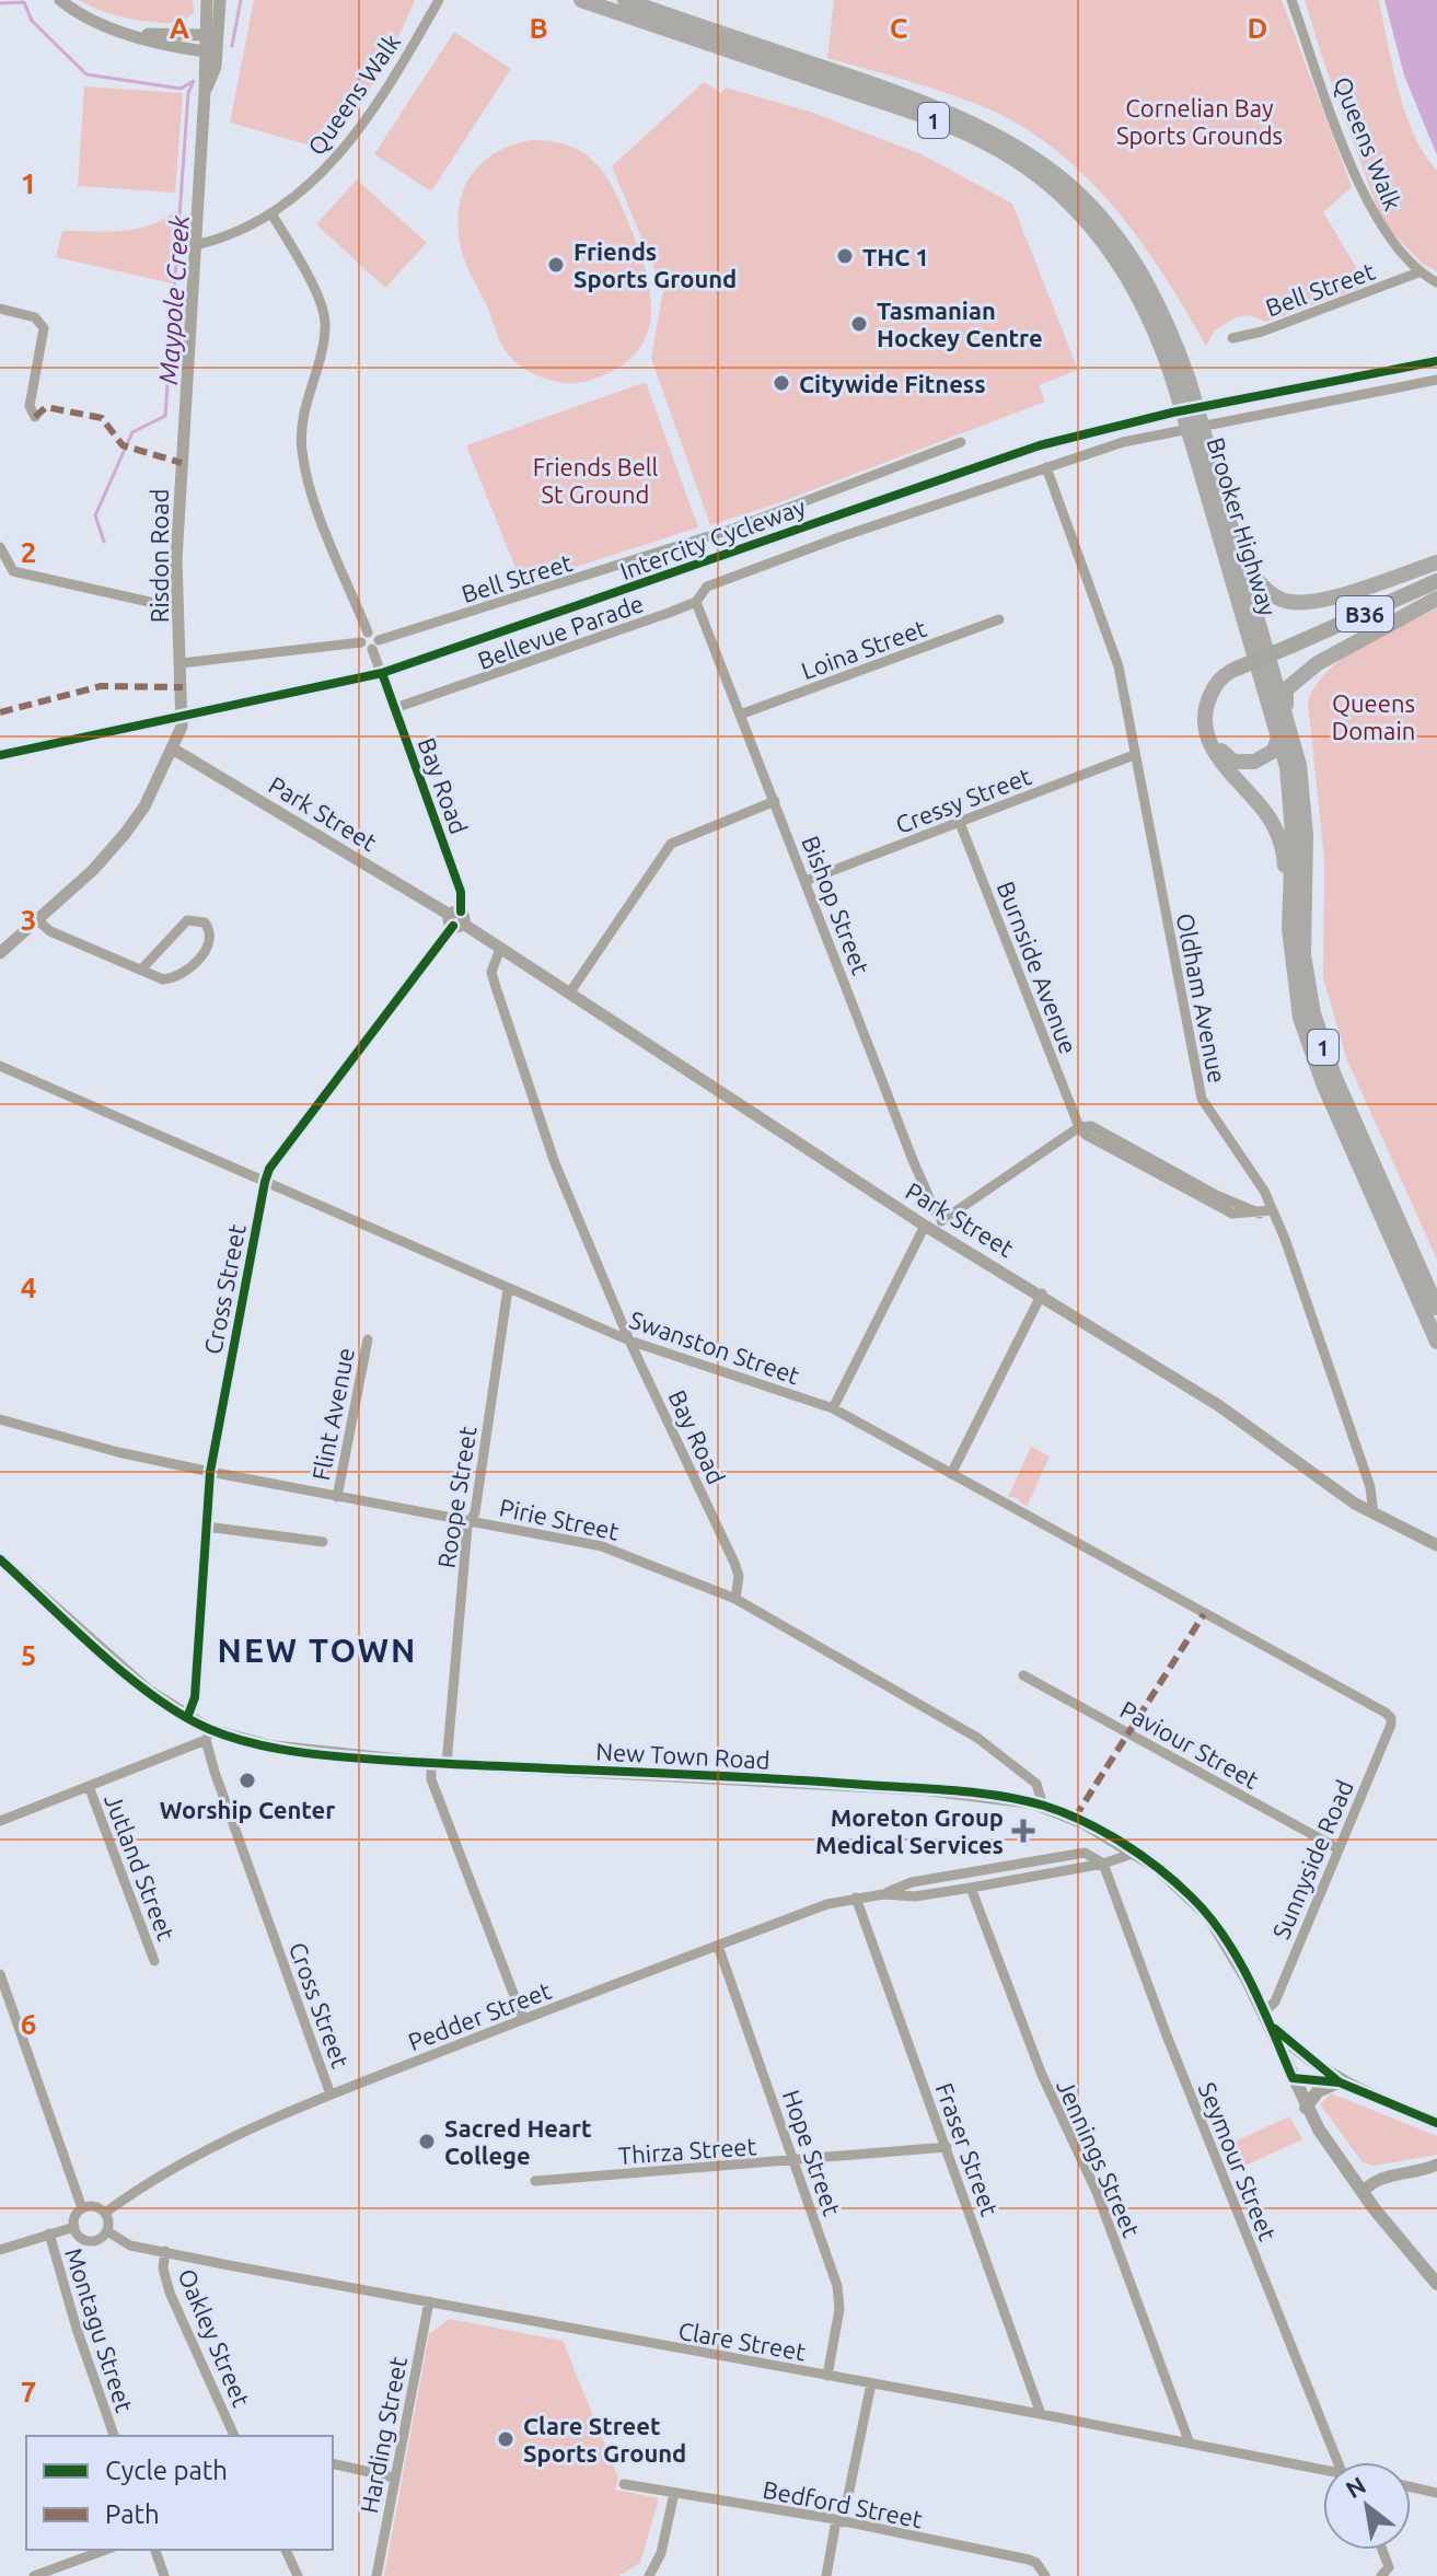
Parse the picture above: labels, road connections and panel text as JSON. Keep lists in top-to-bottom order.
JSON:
{
  "streets": {
    "highway": ["1", "Brooker Highway"],
    "main road": ["B36", "New Town Road"],
    "street": [
      "Queens Walk",
      "Bell Street",
      "Risdon Road",
      "Bellevue Parade",
      "Loina Street",
      "Bay Road",
      "Cressy Street",
      "Park Street",
      "Bishop Street",
      "Burnside Avenue",
      "Oldham Avenue",
      "Cross Street",
      "Swanston Street",
      "Flint Avenue",
      "Roope Street",
      "Pirie Street",
      "Paviour Street",
      "Sunnyside Road",
      "Jutland Street",
      "Pedder Street",
      "Fraser Street",
      "Thirza Street",
      "Hope Street",
      "Jennings Street",
      "Seymour Street",
      "Montagu Street",
      "Oakley Street",
      "Clare Street",
      "Harding Street",
      "Bedford Street"
    ],
    "cycle path": ["Intercity Cycleway"]
  },
  "crossings": [
    ["Queens Walk", "Bell Street"],
    ["Queens Walk", "Risdon Road"],
    ["1", "Brooker Highway"],
    ["Bell Street", "Bay Road"],
    ["Risdon Road", "Park Street"],
    ["Bellevue Parade", "Bay Road"],
    ["Bellevue Parade", "Bishop Street"],
    ["Bellevue Parade", "Oldham Avenue"],
    ["Loina Street", "Bishop Street"],
    ["Bay Road", "Park Street"],
    ["Bay Road", "Cross Street"],
    ["Bay Road", "Swanston Street"],
    ["Bay Road", "Pirie Street"],
    ["Cressy Street", "Bishop Street"],
    ["Cressy Street", "Burnside Avenue"],
    ["Cressy Street", "Oldham Avenue"],
    ["Park Street", "Oldham Avenue"],
    ["Park Street", "Cross Street"],
    ["Cross Street", "Swanston Street"],
    ["Cross Street", "Pirie Street"],
    ["Cross Street", "New Town Road"],
    ["Cross Street", "Pedder Street"],
    ["Swanston Street", "Roope Street"],
    ["Swanston Street", "Sunnyside Road"],
    ["Flint Avenue", "Pirie Street"],
    ["Roope Street", "Pirie Street"],
    ["Roope Street", "New Town Road"],
    ["Pirie Street", "New Town Road"],
    ["Paviour Street", "Sunnyside Road"],
    ["New Town Road", "Sunnyside Road"],
    ["New Town Road", "Pedder Street"],
    ["Pedder Street", "Fraser Street"],
    ["Pedder Street", "Hope Street"],
    ["Pedder Street", "Jennings Street"],
    ["Pedder Street", "Seymour Street"],
    ["Pedder Street", "Clare Street"],
    ["Fraser Street", "Thirza Street"],
    ["Fraser Street", "Clare Street"],
    ["Thirza Street", "Hope Street"],
    ["Hope Street", "Clare Street"],
    ["Jennings Street", "Clare Street"],
    ["Oakley Street", "Clare Street"],
    ["Clare Street", "Harding Street"]
  ],
  "districts": ["NEW TOWN"],
  "water": ["Maypole Creek"],
  "parks": ["Cornelian Bay Sports Grounds", "Friends Bell St Ground", "Queens Domain"],
  "places": {
    "other": [
      "THC 1",
      "Friends Sports Ground",
      "Tasmanian Hockey Centre",
      "Citywide Fitness",
      "Worship Center",
      "Sacred Heart College",
      "Clare Street Sports Ground"
    ],
    "health": ["Moreton Group Medical Services"]
  },
  "legend": ["Cycle path", "Path"],
  "north": "top left",
  "grid": {
    "columns": [
      "A",
      "B",
      "C",
      "D"
    ],
    "rows": [
      "1",
      "2",
      "3",
      "4",
      "5",
      "6",
      "7"
    ]
  }
}
